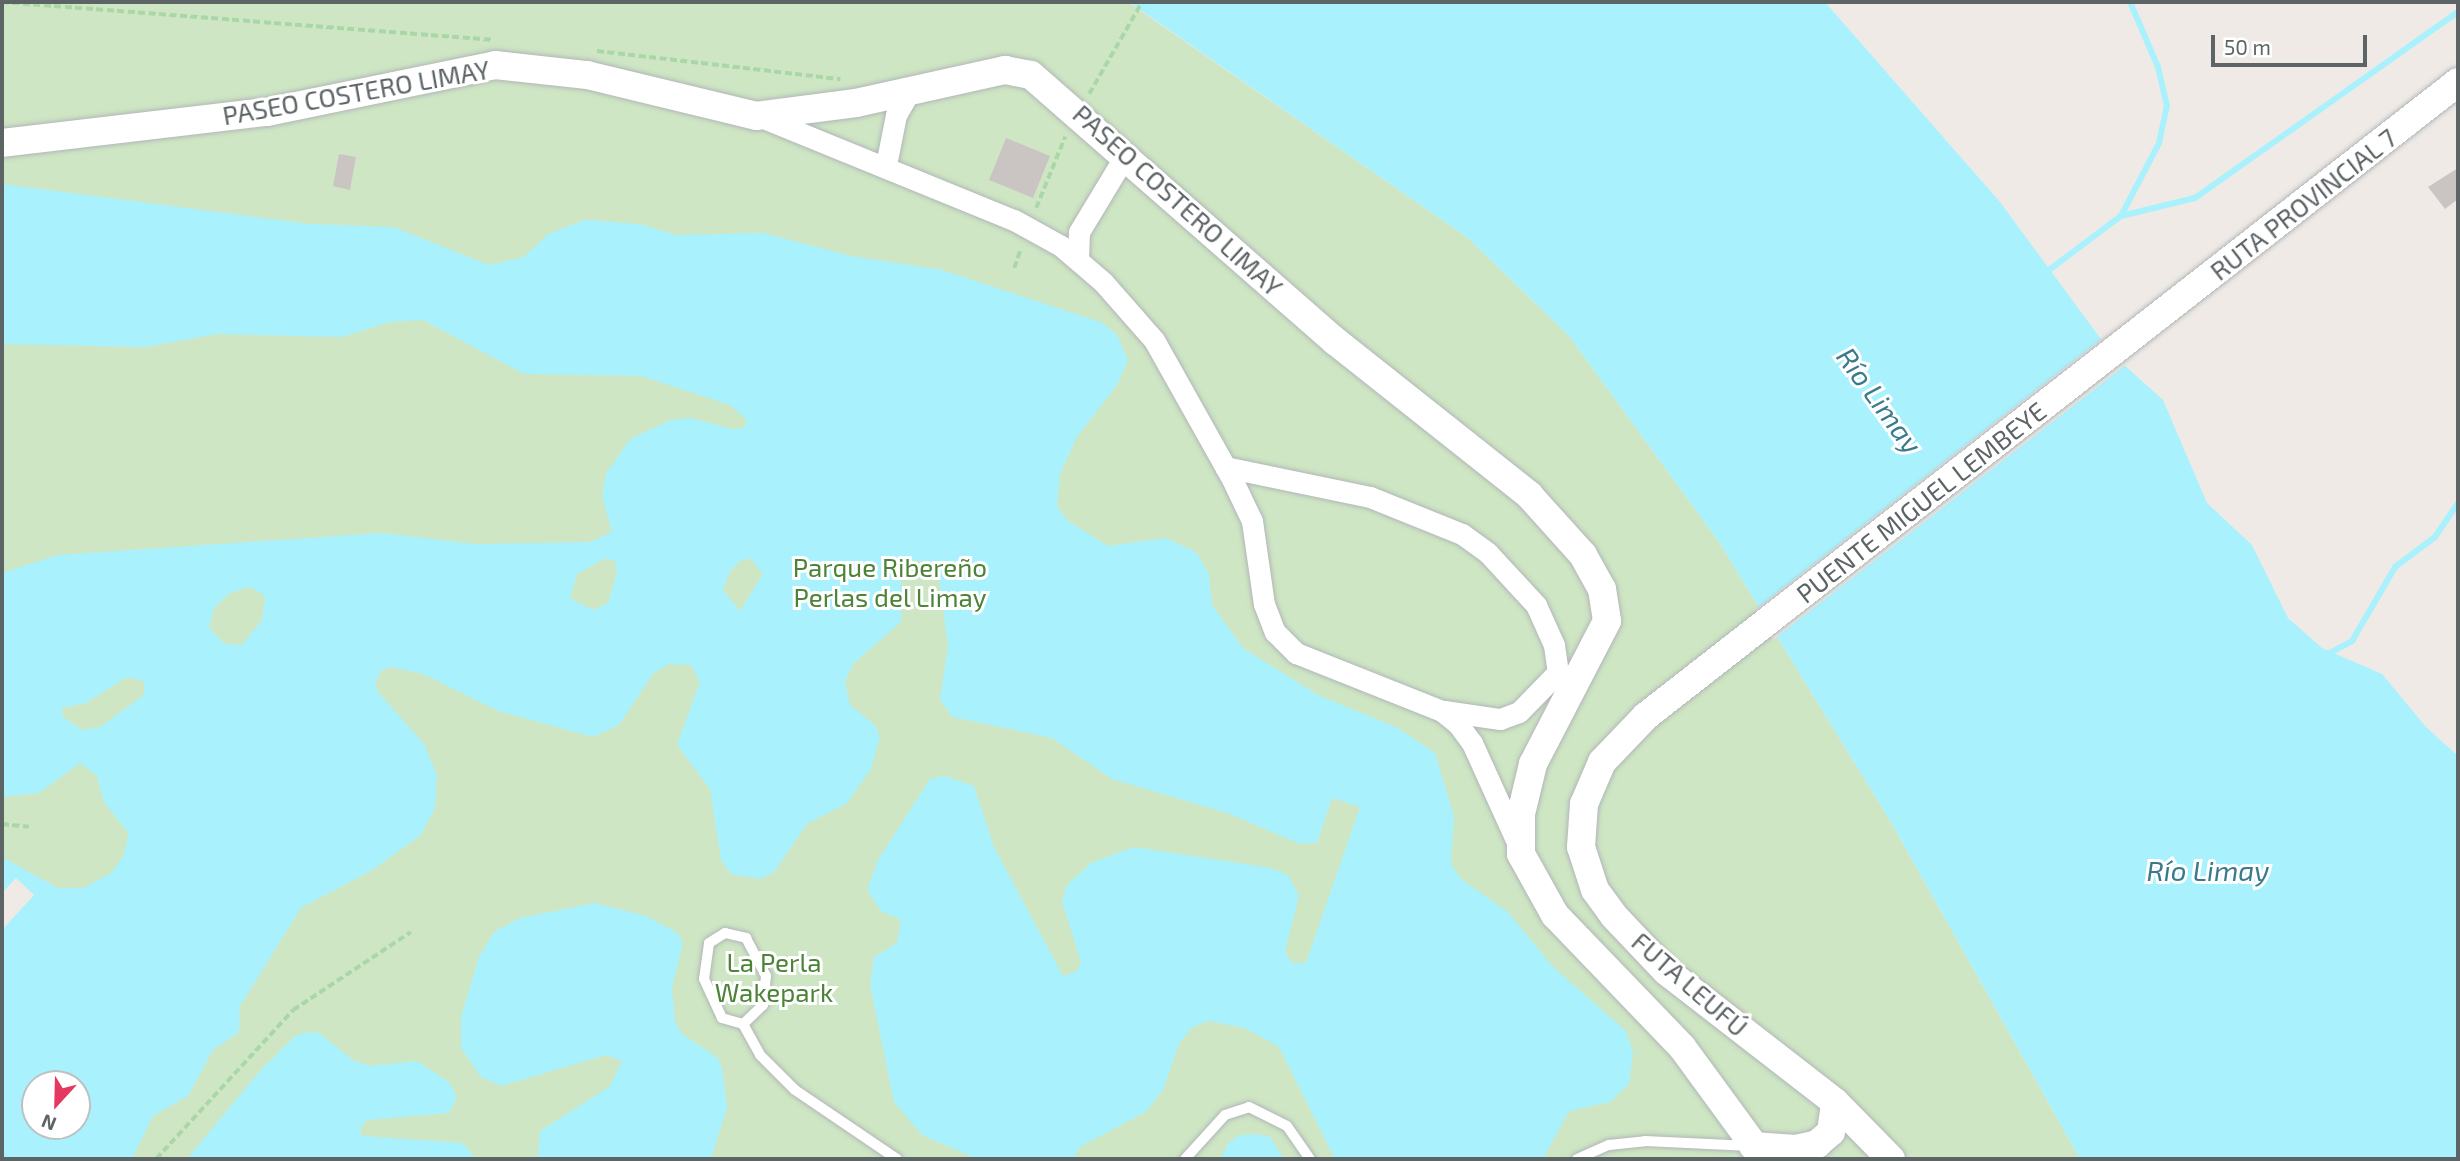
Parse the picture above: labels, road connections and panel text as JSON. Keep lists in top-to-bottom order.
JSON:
{
  "streets": {
    "street": [
      "PASEO COSTERO LIMAY",
      "RUTA PROVINCIAL 7",
      "PUENTE MIGUEL LEMBEYE",
      "FUTA LEUFÚ"
    ]
  },
  "crossings": [
    ["RUTA PROVINCIAL 7", "PUENTE MIGUEL LEMBEYE"],
    ["PUENTE MIGUEL LEMBEYE", "FUTA LEUFÚ"]
  ],
  "water": ["Río Limay"],
  "parks": ["Parque Ribereño Perlas del Limay", "La Perla Wakepark"],
  "scale_bar": "50 m",
  "north": "bottom"
}
